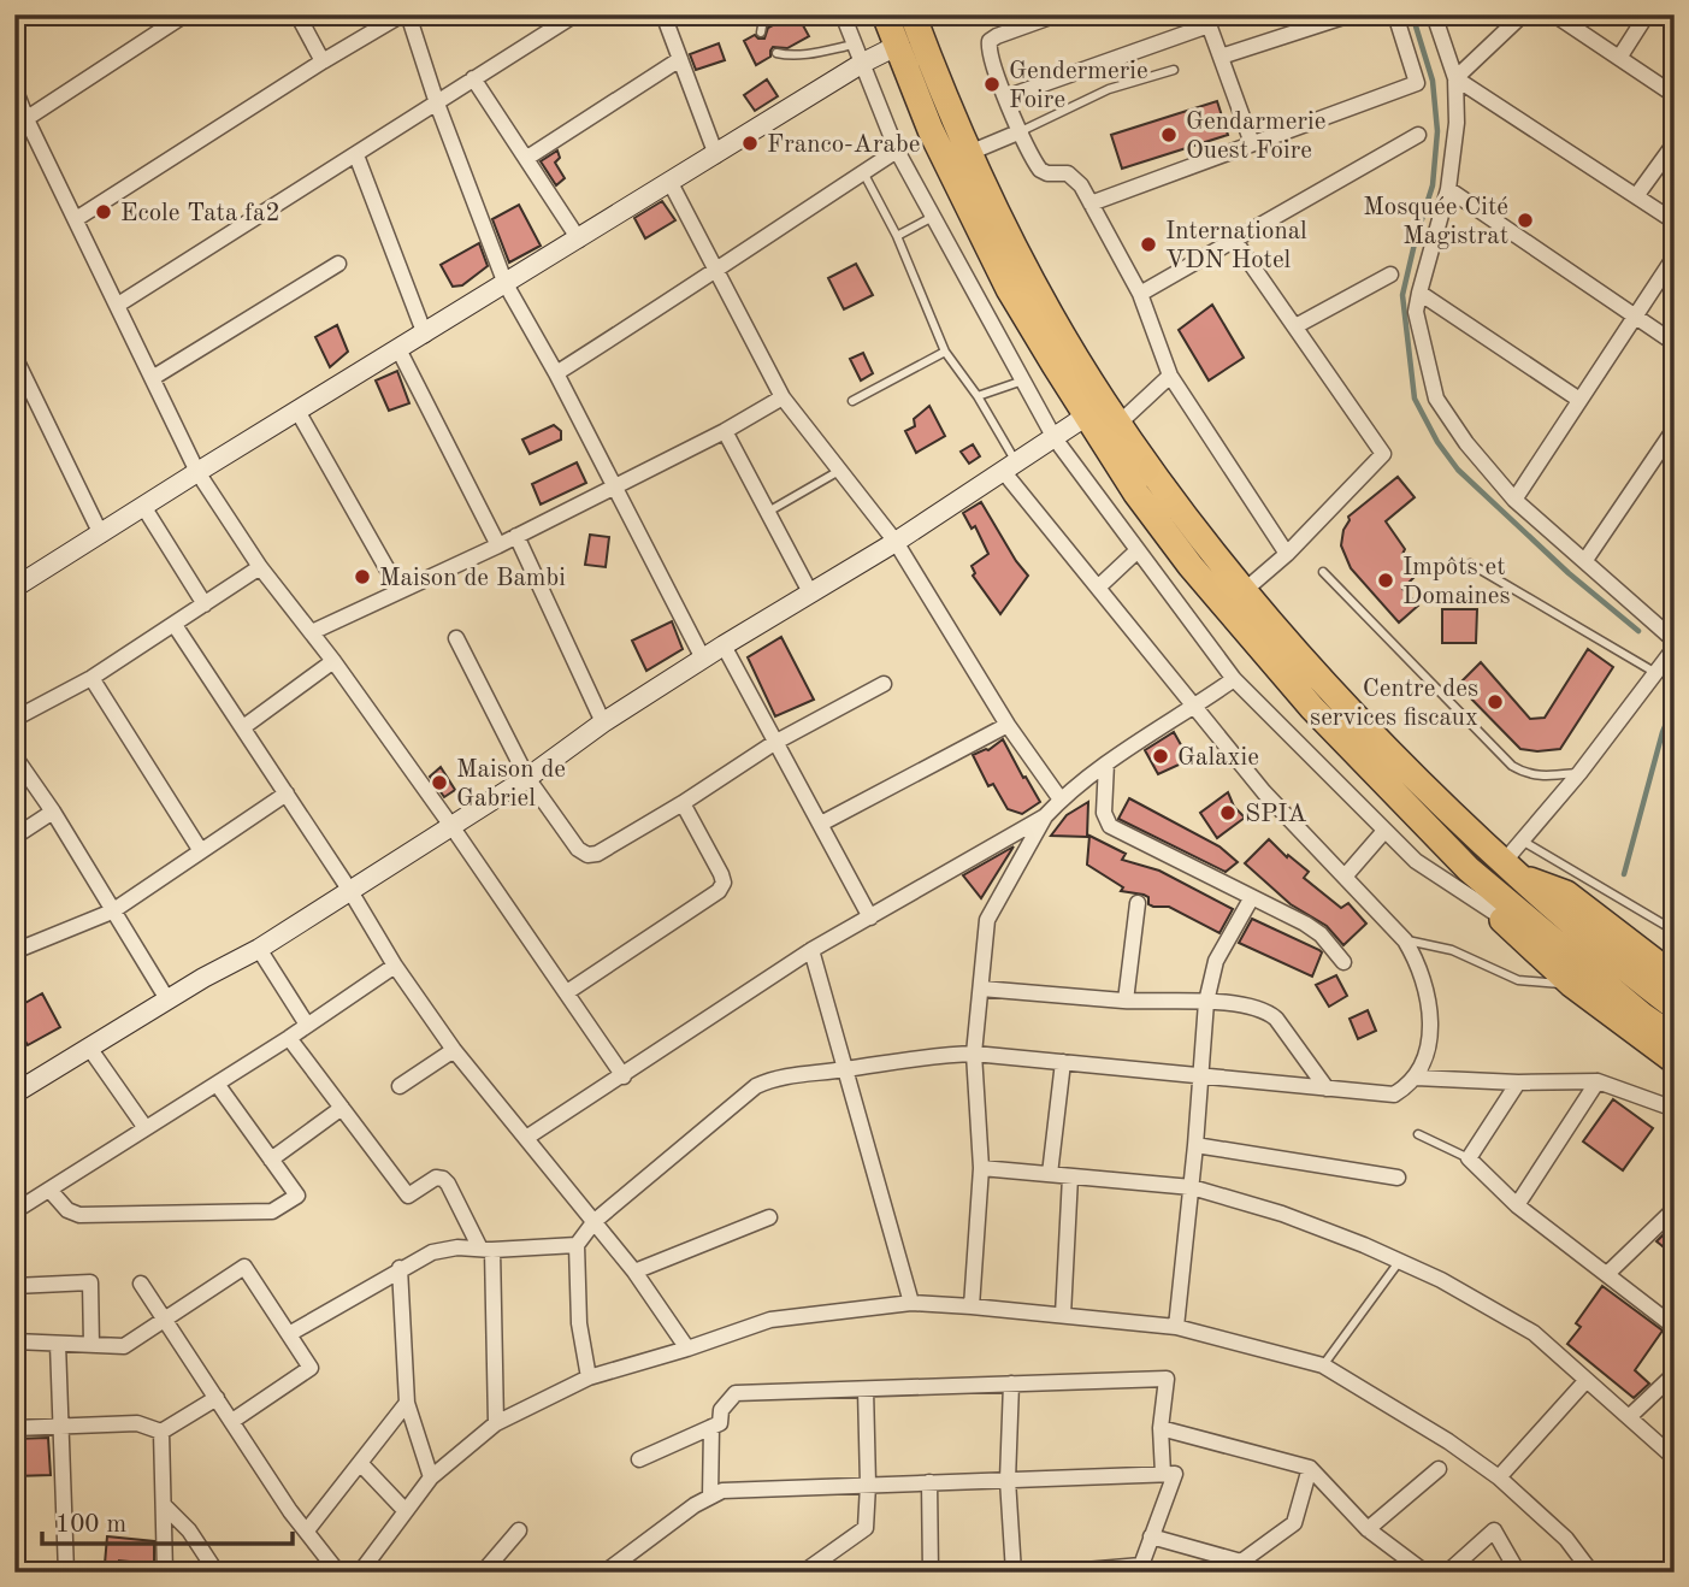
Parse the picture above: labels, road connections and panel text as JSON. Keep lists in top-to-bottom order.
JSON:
{
  "places": [
    "Gendermerie Foire",
    "Gendarmerie Ouest Foire",
    "Franco-Arabe",
    "Ecole Tata fa2",
    "Mosquée Cité Magistrat",
    "International VDN Hotel",
    "Maison de Bambi",
    "Impôts et Domaines",
    "Centre des services fiscaux",
    "Galaxie",
    "Maison de Gabriel",
    "SPIA"
  ],
  "scale_bar": "100 m"
}
